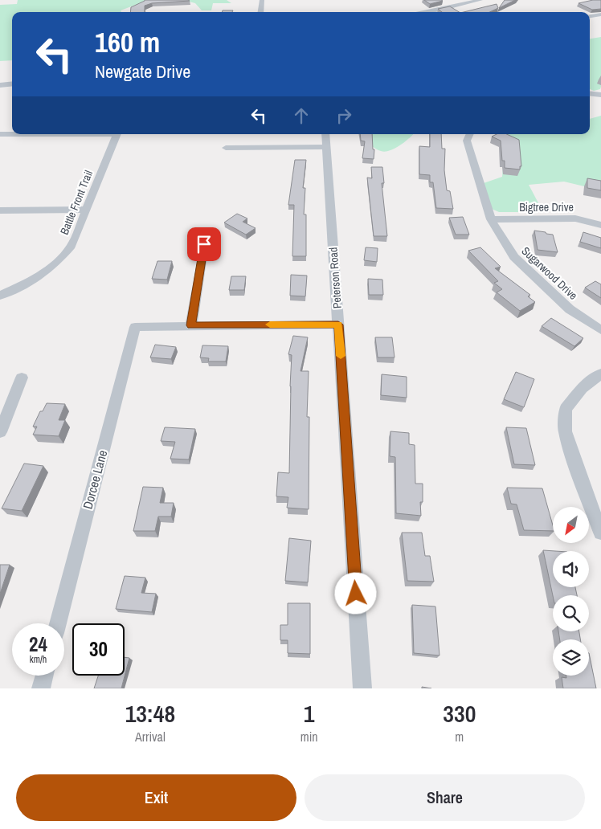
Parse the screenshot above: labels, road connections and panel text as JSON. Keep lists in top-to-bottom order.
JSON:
{
  "streets": {
    "street": [
      "Battle Front Trail",
      "Bigtree Drive",
      "Sugarwood Drive",
      "Peterson Road",
      "Dorcee Lane"
    ]
  },
  "crossings": [
    ["Bigtree Drive", "Sugarwood Drive"]
  ],
  "north": "bottom left",
  "page": {
    "turn": ["160 m", "Newgate Drive"],
    "speed": "24 km/h",
    "limit": "30",
    "eta": [
      "13:48",
      "Arrival",
      "1",
      "min",
      "330",
      "m"
    ],
    "buttons": ["Exit", "Share"]
  }
}
